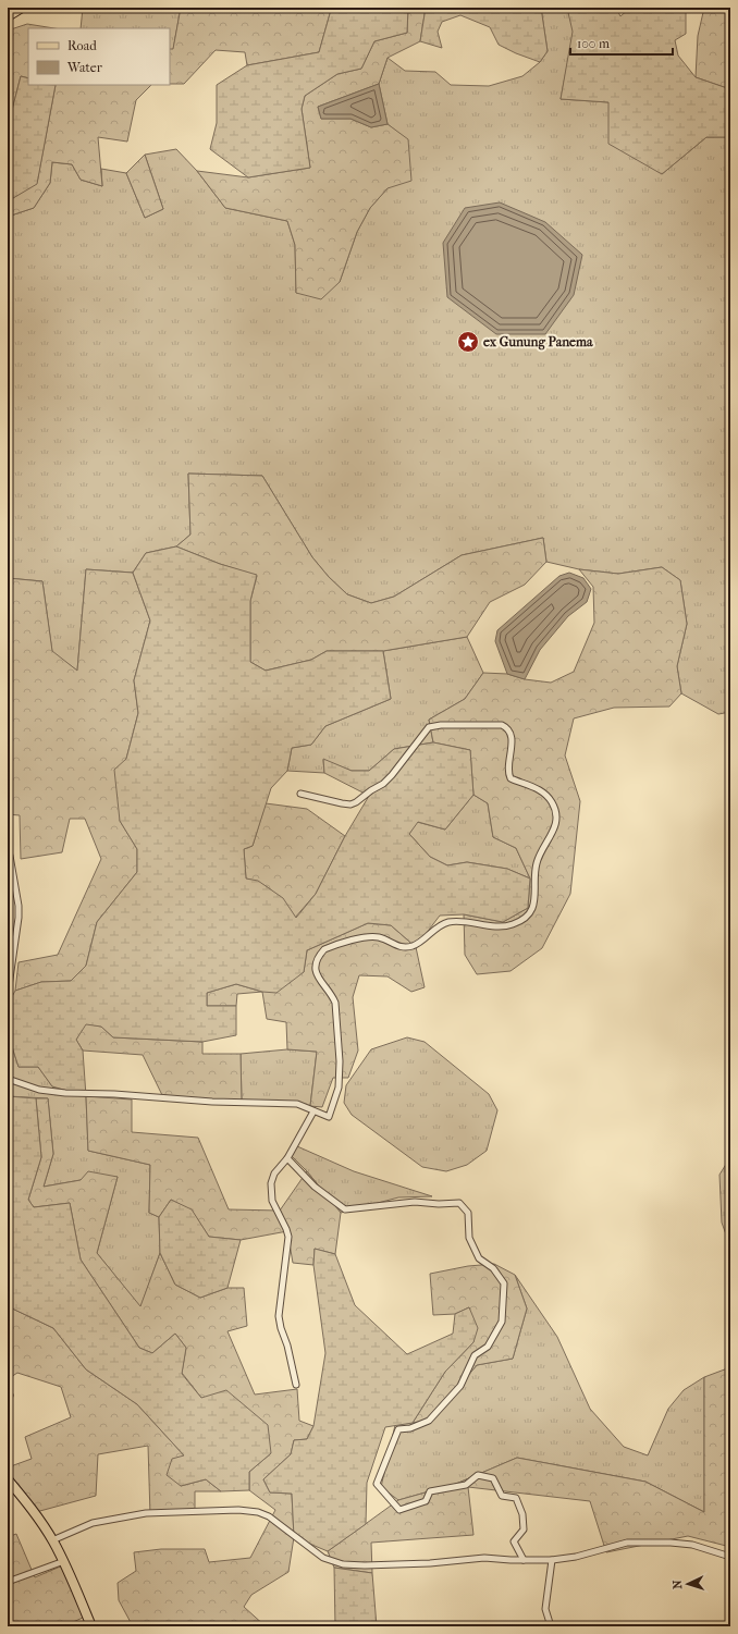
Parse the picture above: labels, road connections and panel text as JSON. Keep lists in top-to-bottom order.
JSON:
{
  "places": {
    "place": ["ex Gunung Panema"]
  },
  "legend": ["Road", "Water"],
  "scale_bar": "100 m",
  "north": "left"
}
